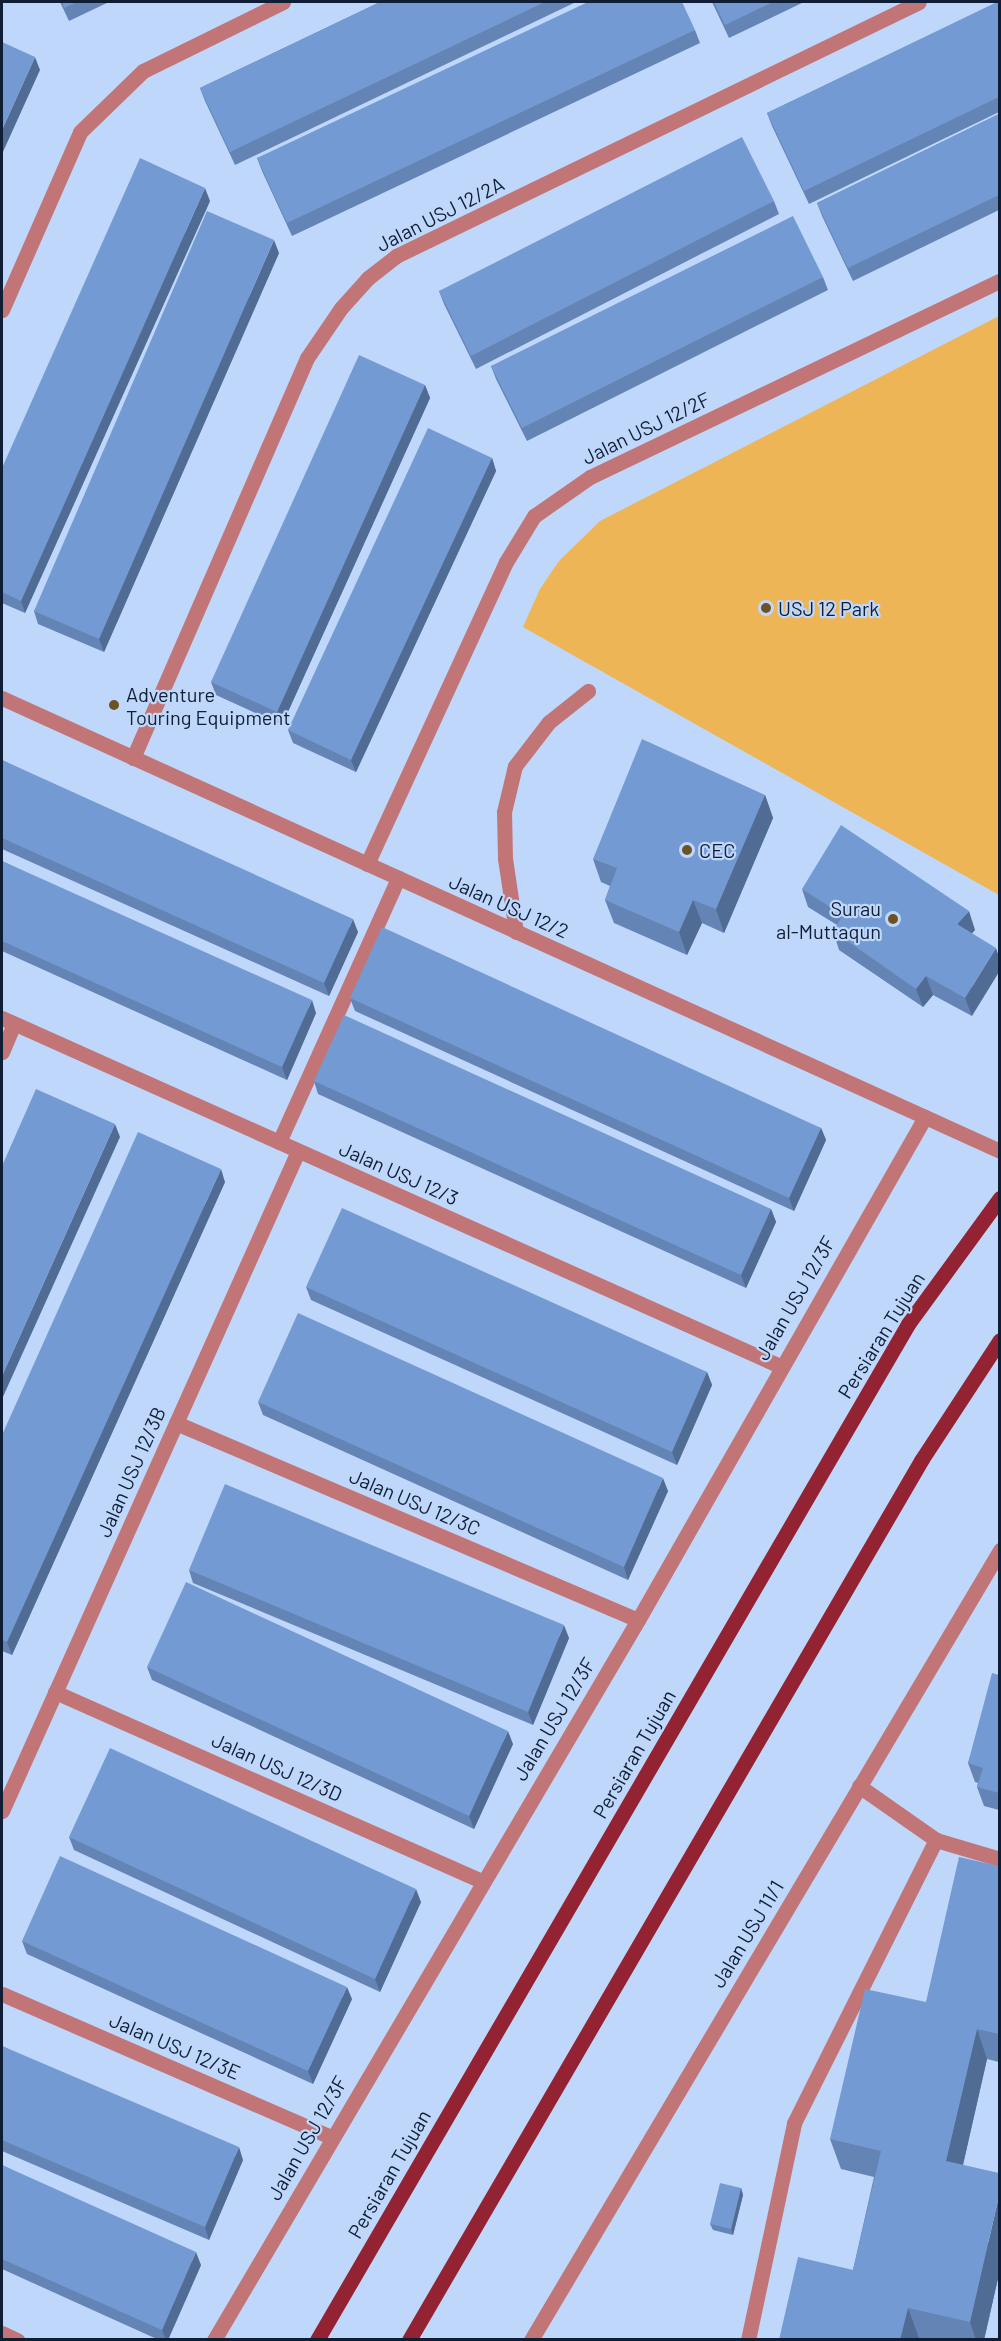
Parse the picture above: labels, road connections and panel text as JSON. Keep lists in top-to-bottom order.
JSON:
{
  "streets": {
    "main road": ["Persiaran Tujuan"],
    "street": [
      "Jalan USJ 12/2A",
      "Jalan USJ 12/2F",
      "Jalan USJ 12/2",
      "Jalan USJ 12/3",
      "Jalan USJ 12/3F",
      "Jalan USJ 12/3B",
      "Jalan USJ 12/3C",
      "Jalan USJ 12/3D",
      "Jalan USJ 11/1",
      "Jalan USJ 12/3E"
    ]
  },
  "crossings": [
    ["Jalan USJ 12/2A", "Jalan USJ 12/2"],
    ["Jalan USJ 12/2F", "Jalan USJ 12/2"],
    ["Jalan USJ 12/2", "Jalan USJ 12/3F"],
    ["Jalan USJ 12/3", "Jalan USJ 12/3F"],
    ["Jalan USJ 12/3", "Jalan USJ 12/3B"],
    ["Jalan USJ 12/3F", "Jalan USJ 12/3C"],
    ["Jalan USJ 12/3F", "Jalan USJ 12/3D"],
    ["Jalan USJ 12/3F", "Jalan USJ 12/3E"],
    ["Jalan USJ 12/3B", "Jalan USJ 12/3C"],
    ["Jalan USJ 12/3B", "Jalan USJ 12/3D"]
  ],
  "places": [
    "USJ 12 Park",
    "Adventure Touring Equipment",
    "CEC",
    "Surau al-Muttaqun"
  ]
}
